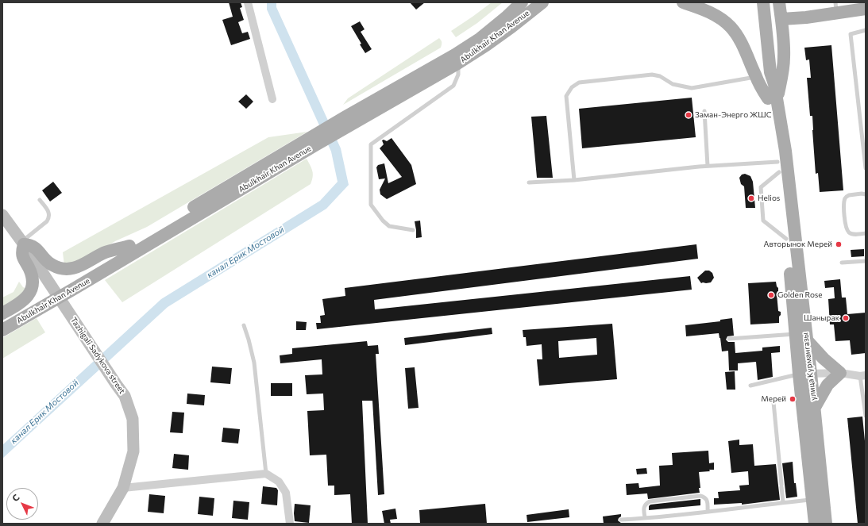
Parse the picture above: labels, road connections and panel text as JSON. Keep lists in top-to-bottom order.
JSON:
{
  "streets": {
    "main road": ["Abulkhair Khan Avenue", "улица Курмангазы"],
    "street": ["Tazhigali Sadykova street"]
  },
  "crossings": [
    ["Abulkhair Khan Avenue", "Tazhigali Sadykova street"]
  ],
  "water": ["канал Ерик Мостовой"],
  "places": [
    "Заман-Энерго ЖШС",
    "Helios",
    "Авторынок Мерей",
    "Golden Rose",
    "Шанырак",
    "Мерей"
  ],
  "north": "top left"
}
